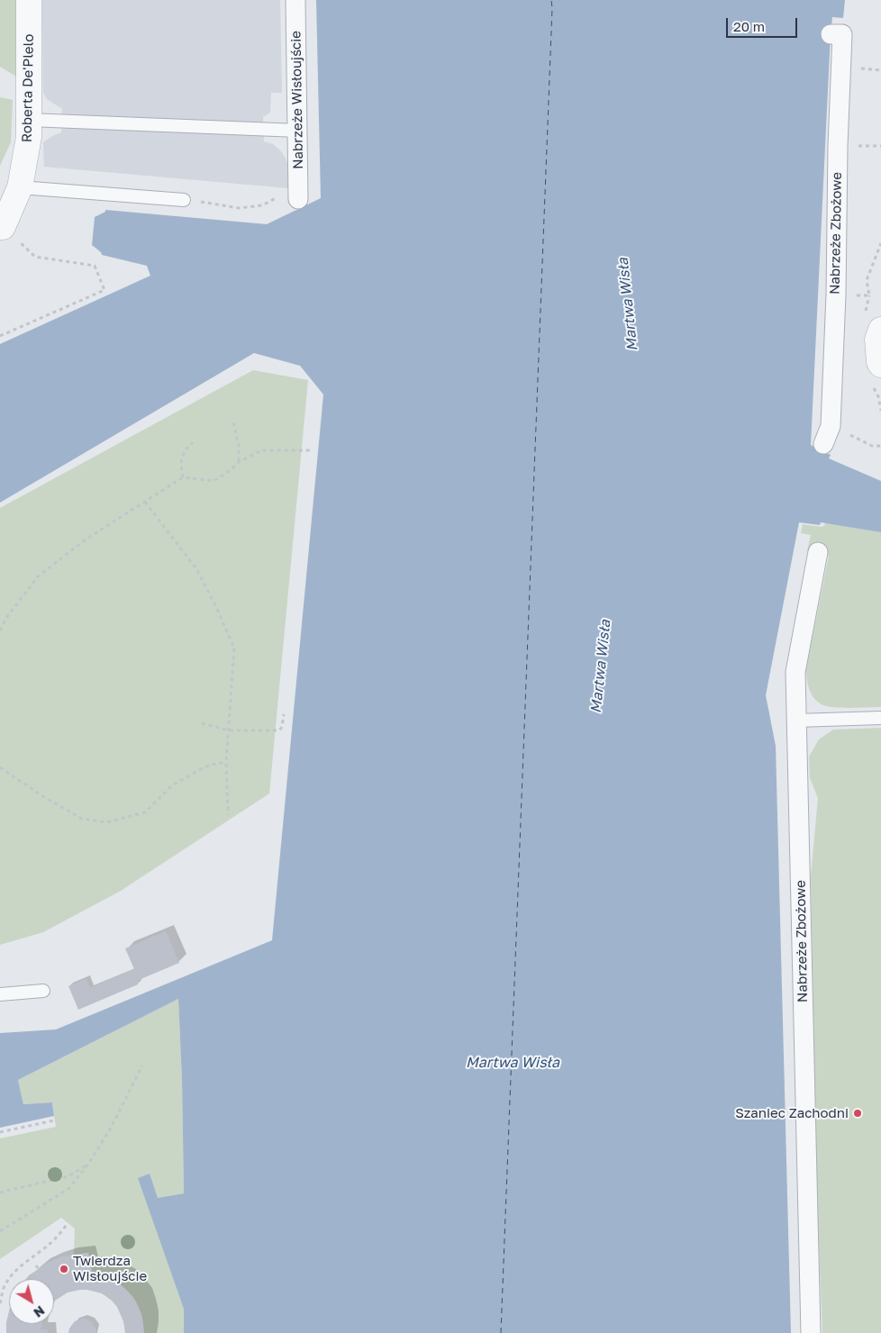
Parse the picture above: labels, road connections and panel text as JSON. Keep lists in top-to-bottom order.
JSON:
{
  "streets": {
    "street": ["Roberta De'Plelo", "Nabrzeże Wisłoujście", "Nabrzeże Zbożowe"]
  },
  "water": ["Martwa Wisła"],
  "places": ["Szaniec Zachodni", "Twierdza Wisłoujście"],
  "scale_bar": "20 m",
  "north": "bottom right"
}
